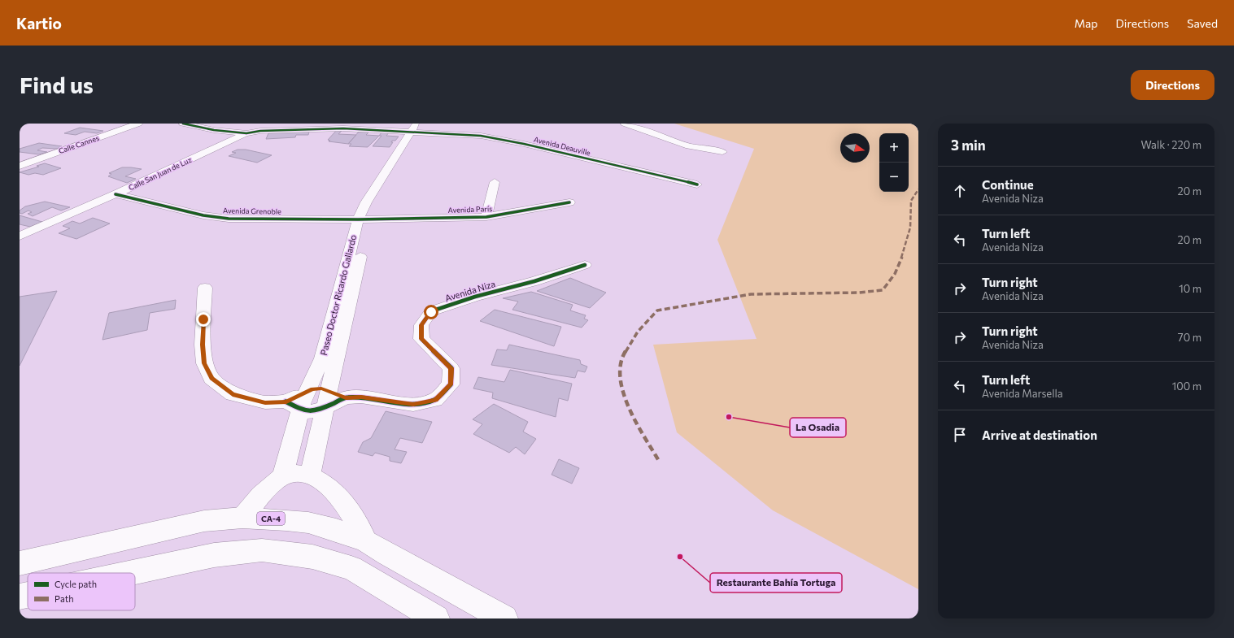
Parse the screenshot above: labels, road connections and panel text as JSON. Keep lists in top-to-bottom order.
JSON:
{
  "streets": {
    "highway": ["CA-4"],
    "street": [
      "Calle Cannes",
      "Avenida Deauville",
      "Calle San Juan de Luz",
      "Avenida París",
      "Avenida Grenoble",
      "Avenida Niza",
      "Paseo Doctor Ricardo Gallardo"
    ]
  },
  "crossings": [
    ["Avenida Deauville", "Calle San Juan de Luz"],
    ["Avenida Deauville", "Paseo Doctor Ricardo Gallardo"],
    ["Calle San Juan de Luz", "Avenida Grenoble"],
    ["Avenida París", "Avenida Grenoble"],
    ["Avenida París", "Paseo Doctor Ricardo Gallardo"],
    ["Avenida Grenoble", "Paseo Doctor Ricardo Gallardo"],
    ["Avenida Niza", "Paseo Doctor Ricardo Gallardo"]
  ],
  "places": ["La Osadia", "Restaurante Bahía Tortuga"],
  "legend": ["Cycle path", "Path"],
  "north": "right",
  "page": {
    "header": "Kartio",
    "nav": ["Map", "Directions", "Saved"],
    "buttons": "Directions",
    "title": "Find us",
    "heading": ["3 min", "Walk · 220 m"],
    "map_buttons": ["+", "−"],
    "list": [
      ["Continue", "Avenida Niza", "20 m"],
      ["Turn left", "Avenida Niza", "20 m"],
      ["Turn right", "Avenida Niza", "10 m"],
      ["Turn right", "Avenida Niza", "70 m"],
      ["Turn left", "Avenida Marsella", "100 m"],
      "Arrive at destination"
    ]
  }
}
